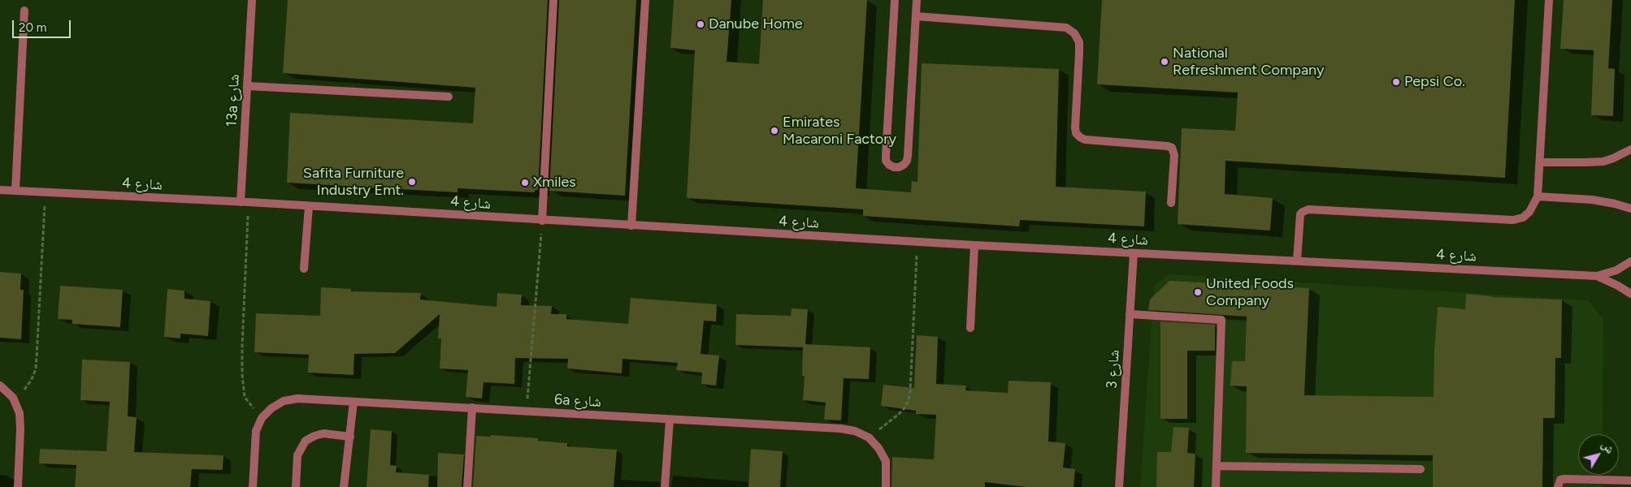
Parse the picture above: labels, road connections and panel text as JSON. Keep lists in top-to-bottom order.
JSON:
{
  "streets": {
    "street": [
      "13a شارع",
      "شارع 4",
      "شارع 3",
      "6a شارع"
    ]
  },
  "crossings": [
    ["13a شارع", "شارع 4"],
    ["شارع 4", "شارع 3"]
  ],
  "places": [
    "Danube Home",
    "National Refreshment Company",
    "Pepsi Co.",
    "Emirates Macaroni Factory",
    "Safita Furniture Industry Emt.",
    "Xmiles",
    "United Foods Company"
  ],
  "scale_bar": "20 m",
  "north": "top right"
}
